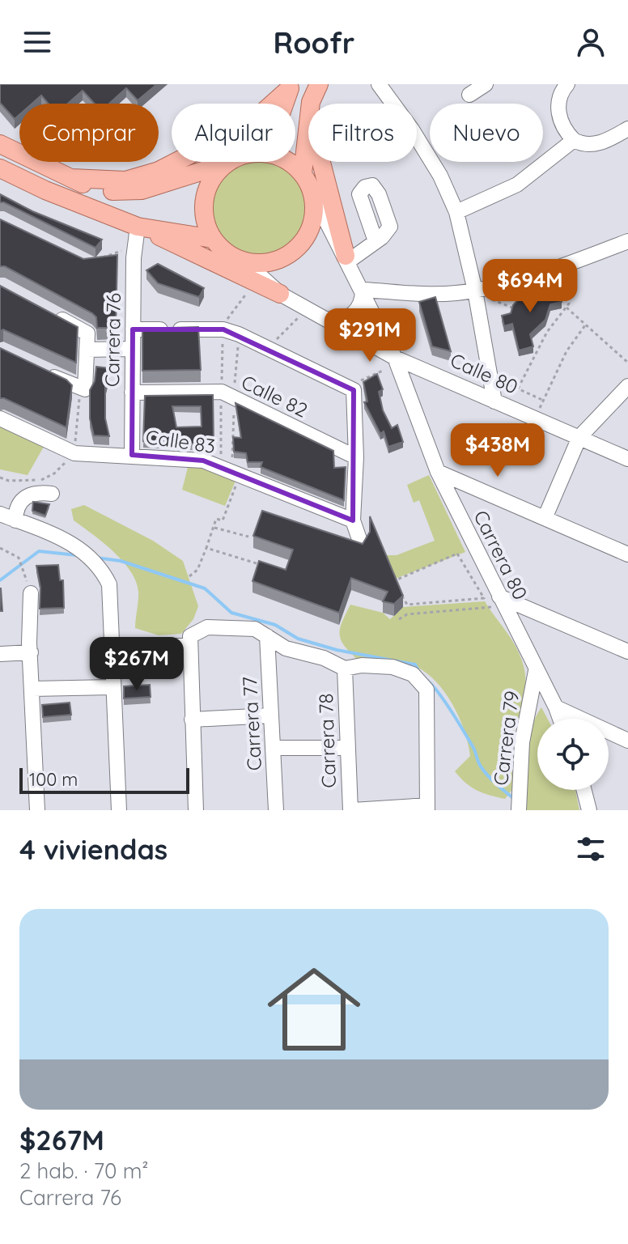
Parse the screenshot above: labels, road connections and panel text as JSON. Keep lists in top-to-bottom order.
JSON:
{
  "streets": {
    "street": [
      "Carrera 76",
      "Calle 80",
      "Calle 82",
      "Calle 83",
      "Carrera 80",
      "Carrera 77",
      "Carrera 79",
      "Carrera 78"
    ]
  },
  "crossings": [
    ["Carrera 76", "Calle 82"],
    ["Carrera 76", "Calle 83"],
    ["Calle 80", "Carrera 80"],
    ["Carrera 80", "Carrera 79"]
  ],
  "scale_bar": "100 m",
  "page": {
    "header": "Roofr",
    "chip": [
      "Comprar",
      "Alquilar",
      "Filtros",
      "Nuevo"
    ],
    "price": [
      "$694M",
      "$291M",
      "$438M",
      "$267M"
    ],
    "scale": "100 m",
    "heading": "4 viviendas",
    "list": [
      {
        "name": "$267M",
        "note": "2 hab. · 70 m² · Carrera 76"
      }
    ]
  }
}
